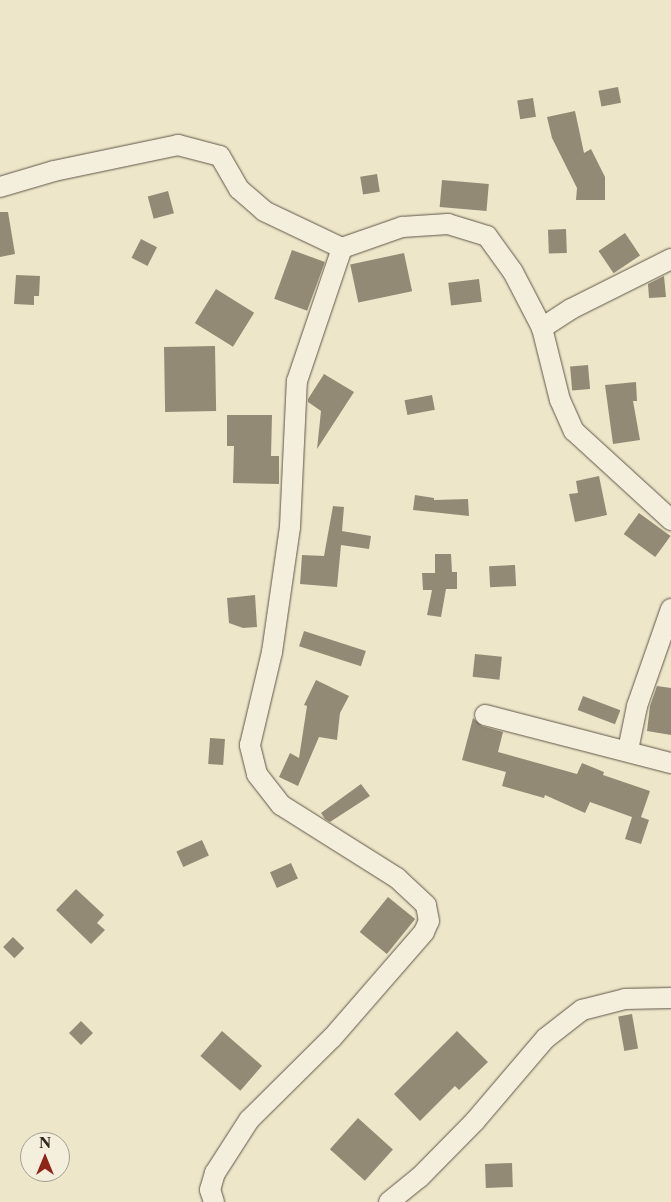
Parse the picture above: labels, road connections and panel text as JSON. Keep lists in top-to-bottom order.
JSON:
{
  "north": "top"
}
